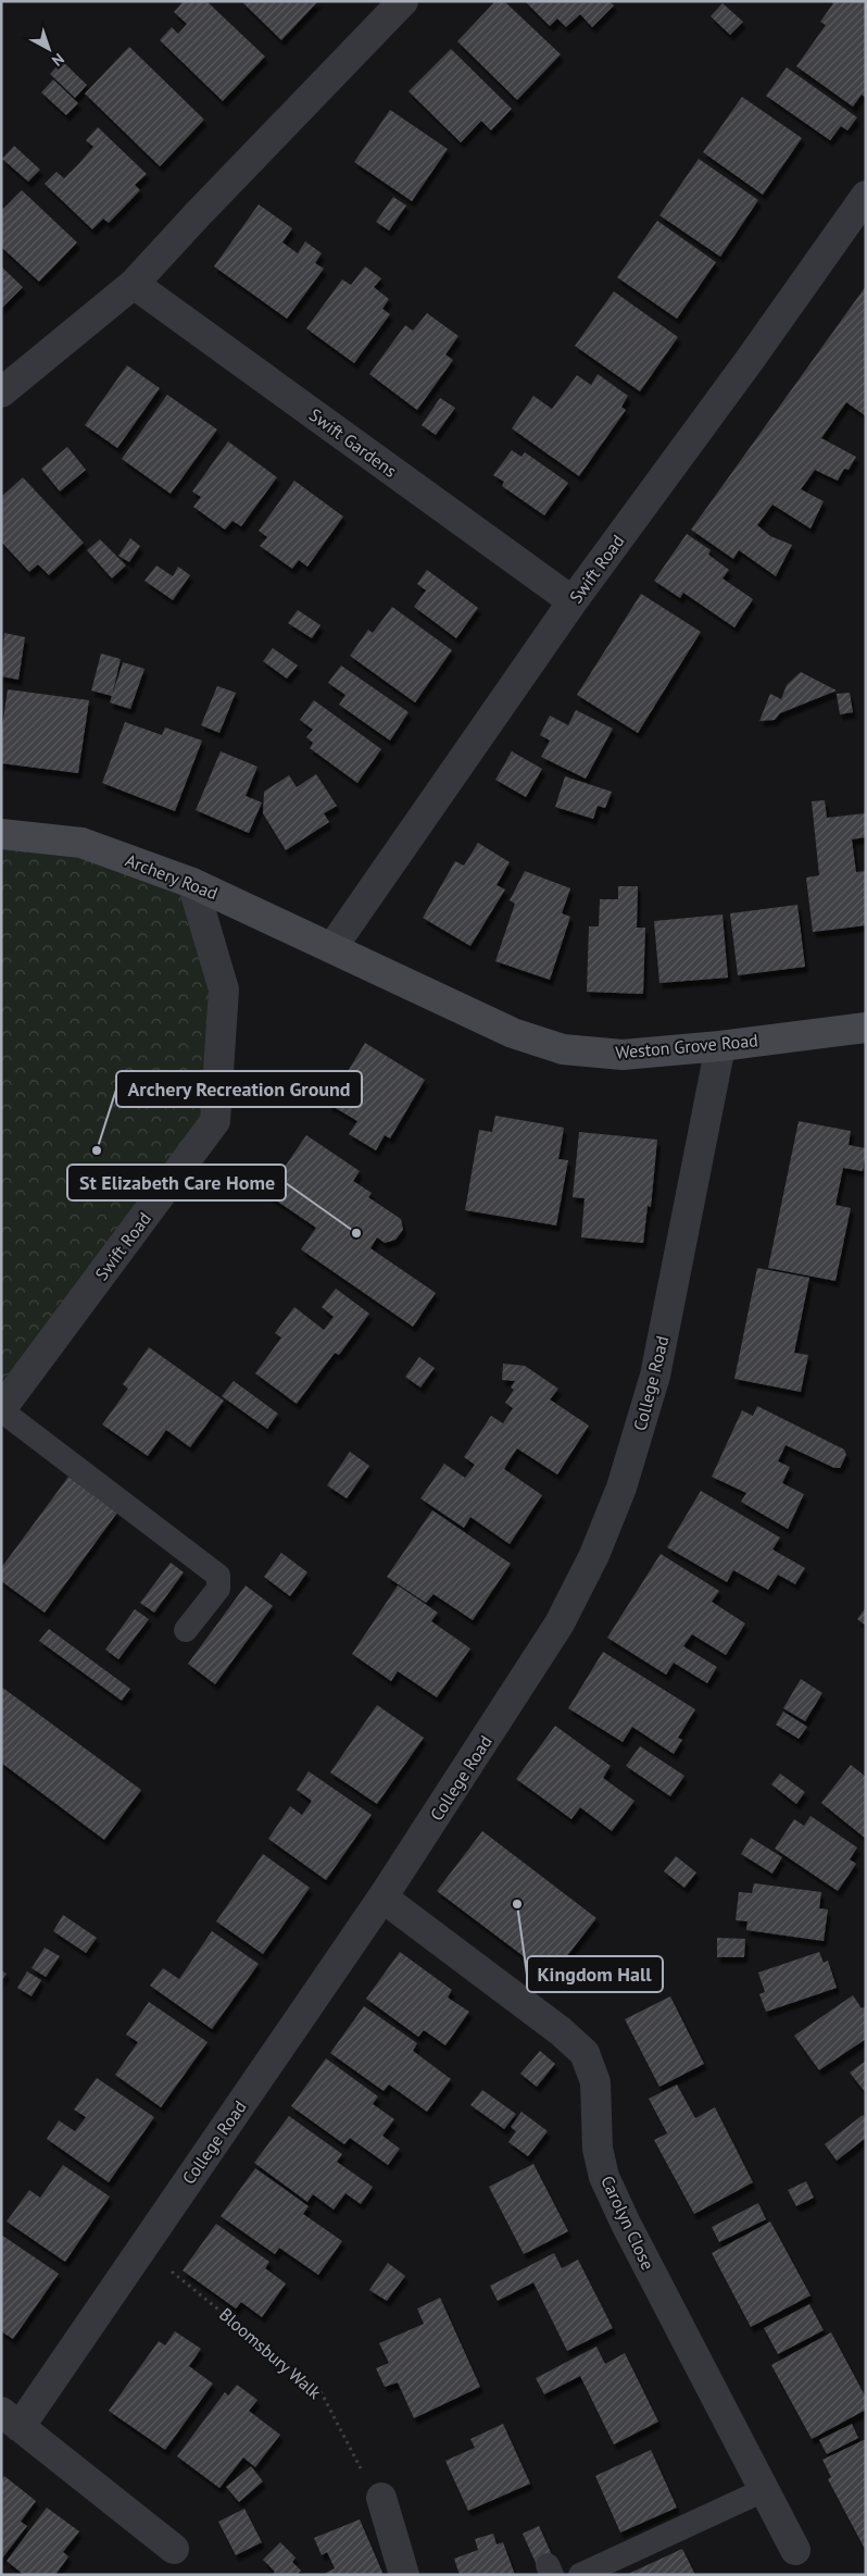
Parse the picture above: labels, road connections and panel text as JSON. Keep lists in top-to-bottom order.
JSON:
{
  "streets": {
    "street": [
      "Swift Gardens",
      "Swift Road",
      "Archery Road",
      "Weston Grove Road",
      "College Road",
      "Carolyn Close"
    ],
    "path": ["Bloomsbury Walk"]
  },
  "crossings": [
    ["Swift Gardens", "Swift Road"],
    ["Swift Road", "Archery Road"],
    ["Swift Road", "Weston Grove Road"],
    ["Archery Road", "Weston Grove Road"],
    ["Weston Grove Road", "College Road"],
    ["College Road", "Carolyn Close"],
    ["College Road", "Bloomsbury Walk"]
  ],
  "places": ["Archery Recreation Ground", "St Elizabeth Care Home", "Kingdom Hall"],
  "north": "bottom right"
}
